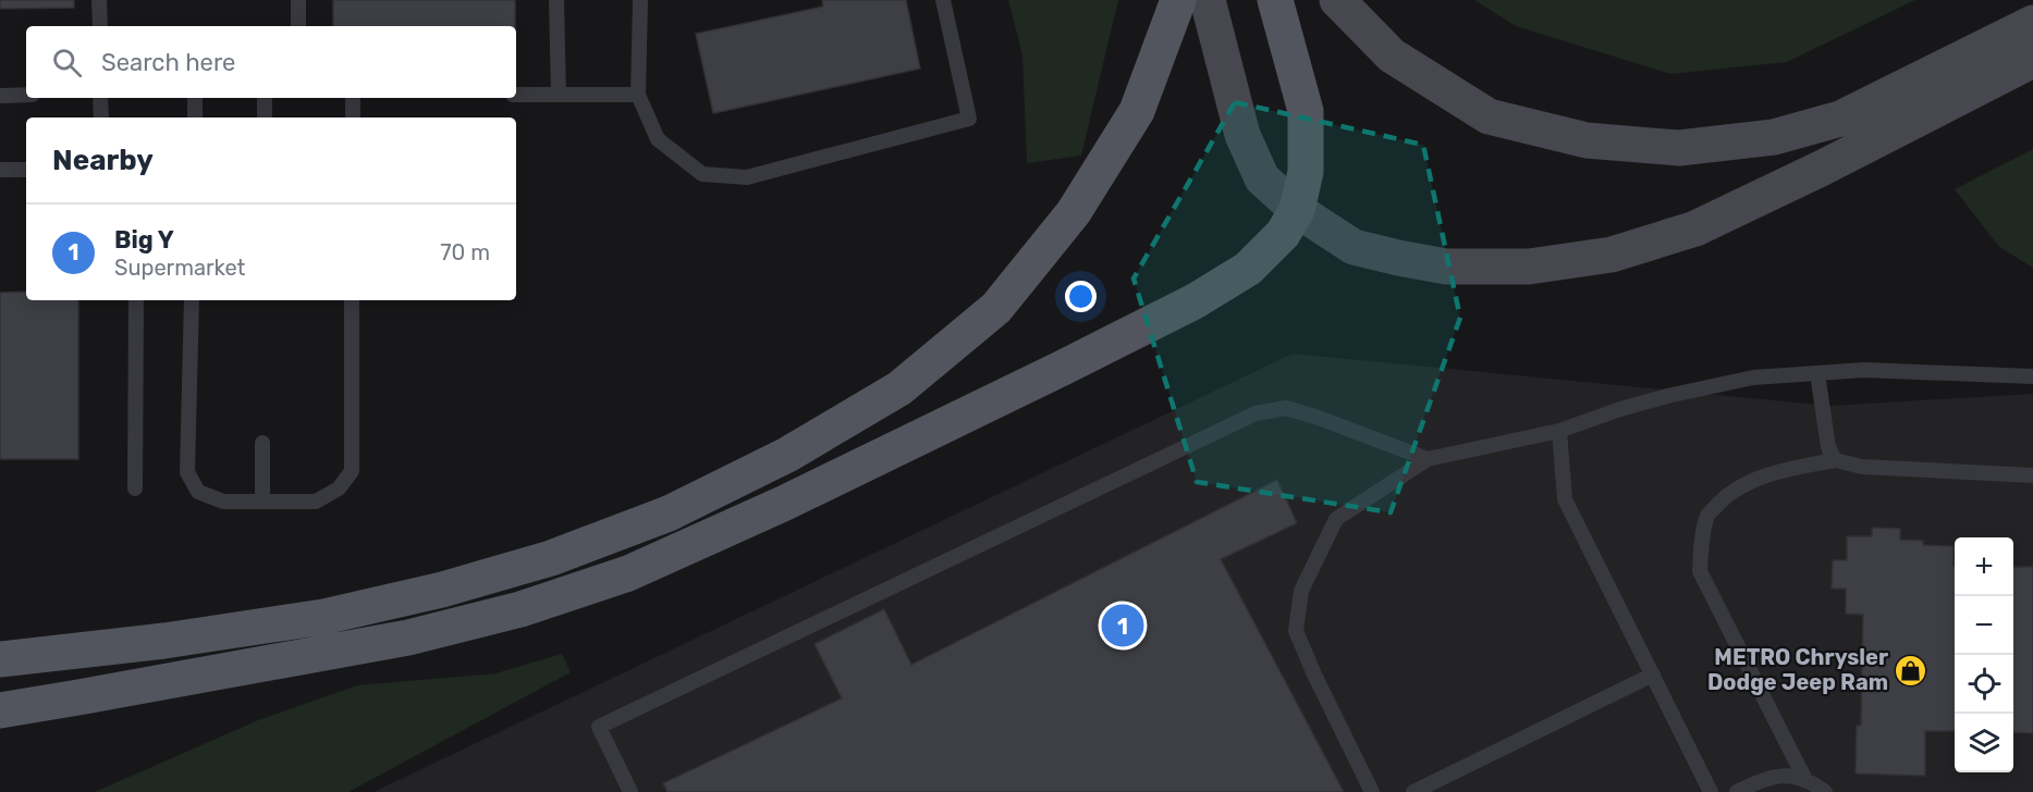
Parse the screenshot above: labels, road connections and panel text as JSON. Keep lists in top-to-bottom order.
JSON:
{
  "places": {
    "shop": ["METRO Chrysler Dodge Jeep Ram"]
  },
  "page": {
    "search": "Search here",
    "heading": "Nearby",
    "list": [
      {
        "mark": "1",
        "name": "Big Y",
        "note": "Supermarket",
        "value": "70 m"
      }
    ],
    "map_buttons": ["+", "−"],
    "pins": "1"
  }
}
